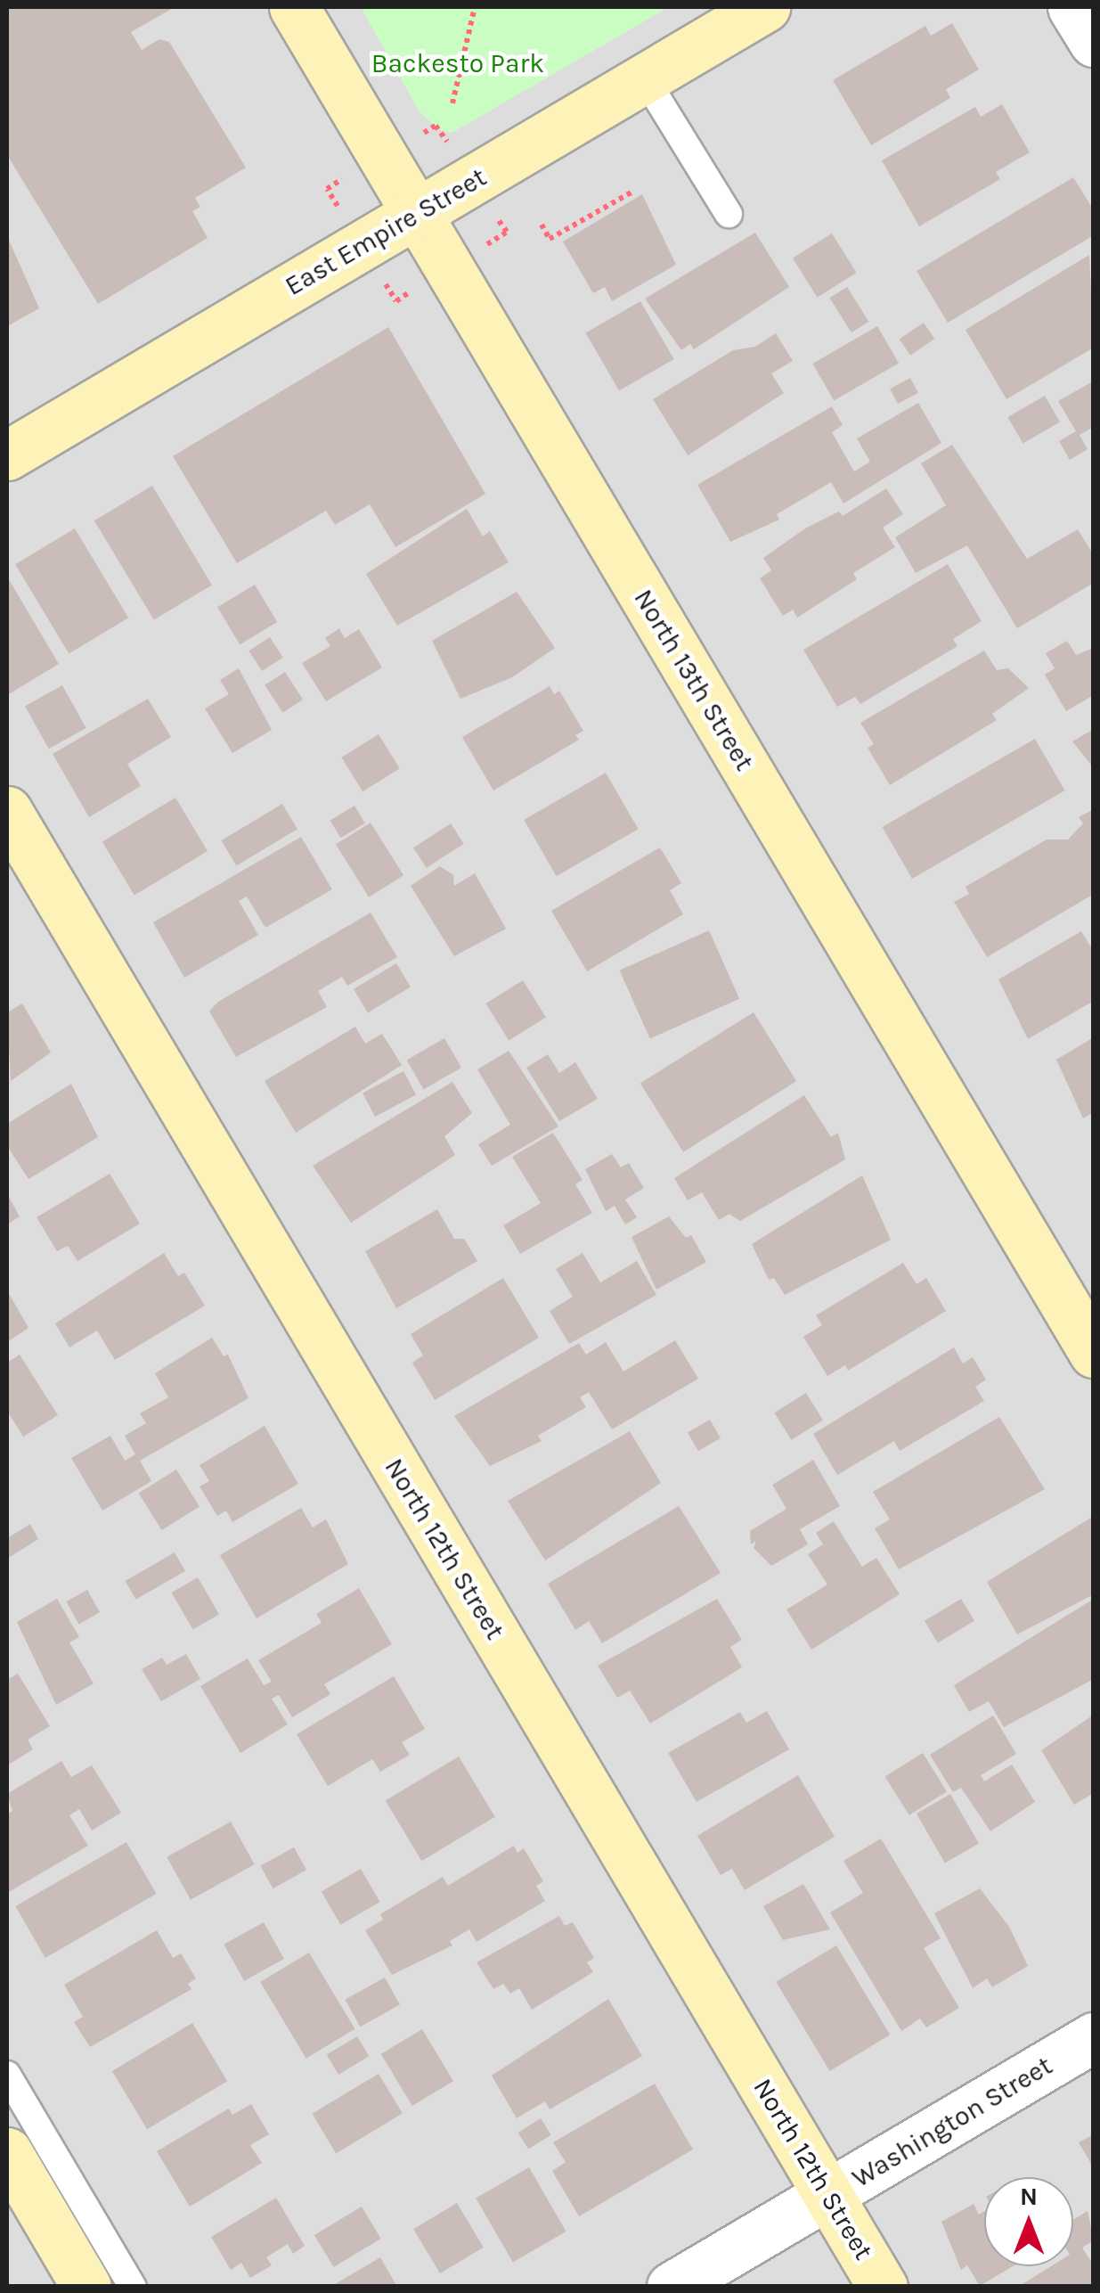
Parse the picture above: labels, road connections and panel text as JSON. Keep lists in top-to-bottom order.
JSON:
{
  "streets": {
    "street": [
      "East Empire Street",
      "North 13th Street",
      "North 12th Street",
      "Washington Street"
    ]
  },
  "crossings": [
    ["East Empire Street", "North 13th Street"],
    ["North 12th Street", "Washington Street"]
  ],
  "parks": ["Backesto Park"],
  "north": "top"
}
